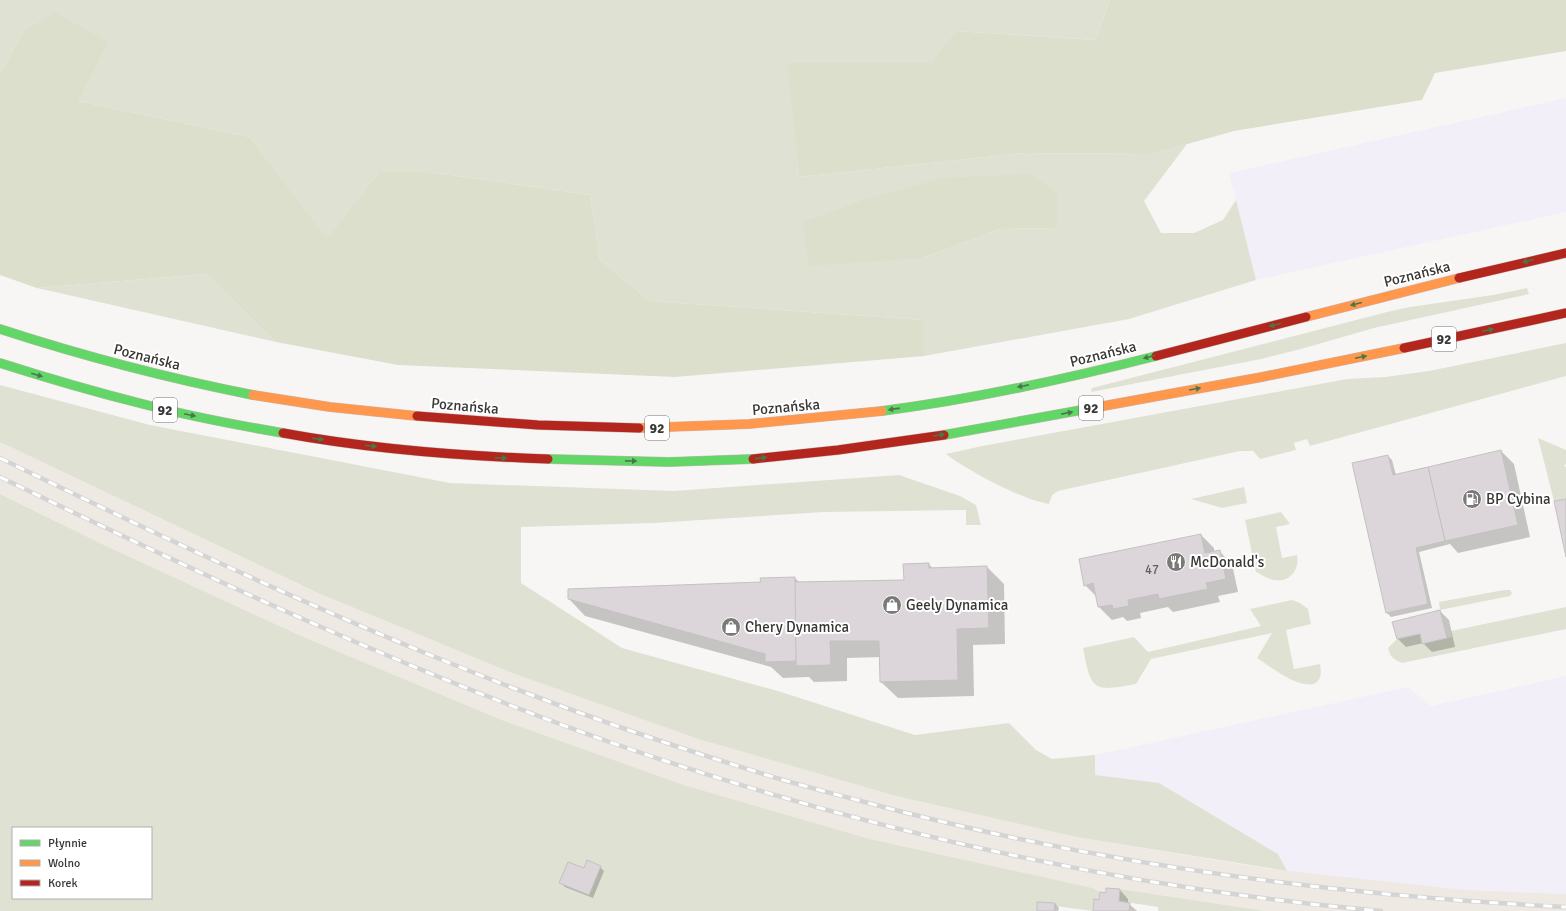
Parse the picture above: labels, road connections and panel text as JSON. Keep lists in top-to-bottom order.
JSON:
{
  "streets": {
    "main road": ["Poznańska", "92"]
  },
  "places": {
    "fuel station": ["BP Cybina"],
    "restaurant": ["McDonald's"],
    "shop": ["Geely Dynamica", "Chery Dynamica"]
  },
  "house_numbers": ["47"],
  "legend": ["Płynnie", "Wolno", "Korek"]
}
